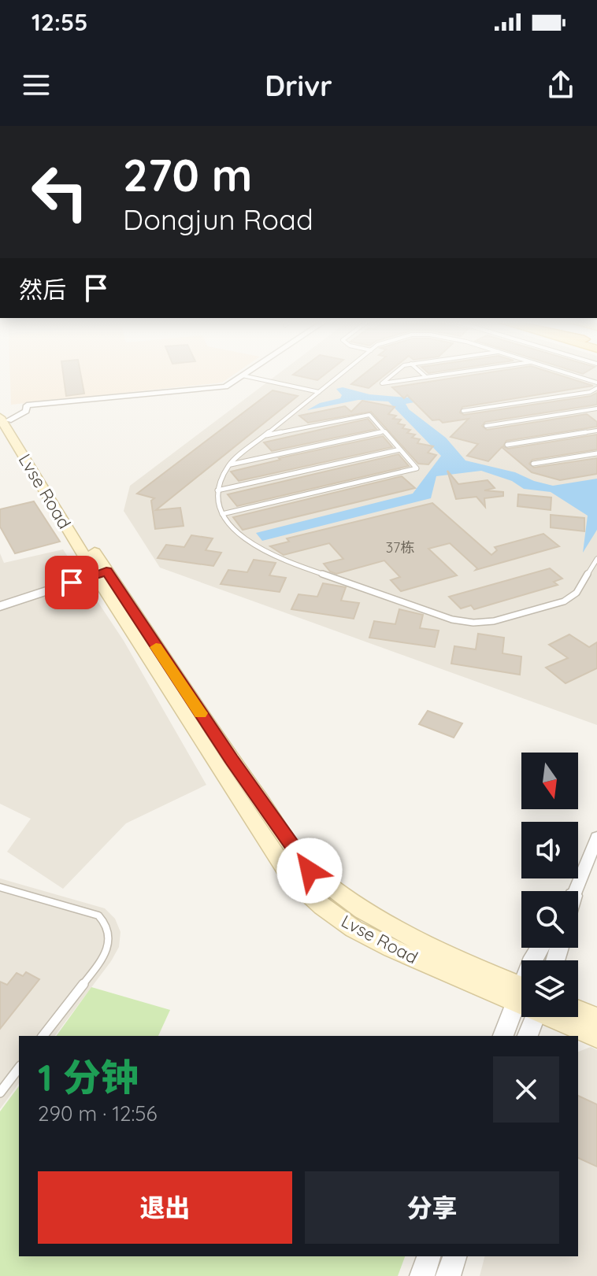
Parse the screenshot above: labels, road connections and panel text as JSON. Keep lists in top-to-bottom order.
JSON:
{
  "streets": {
    "main road": ["Lvse Road"]
  },
  "house_numbers": ["37栋"],
  "north": "bottom",
  "page": {
    "status": "12:55",
    "header": "Drivr",
    "turn": ["270 m", "Dongjun Road"],
    "then": "然后",
    "heading": ["1 分钟", "290 m · 12:56"],
    "buttons": ["退出", "分享"]
  }
}
